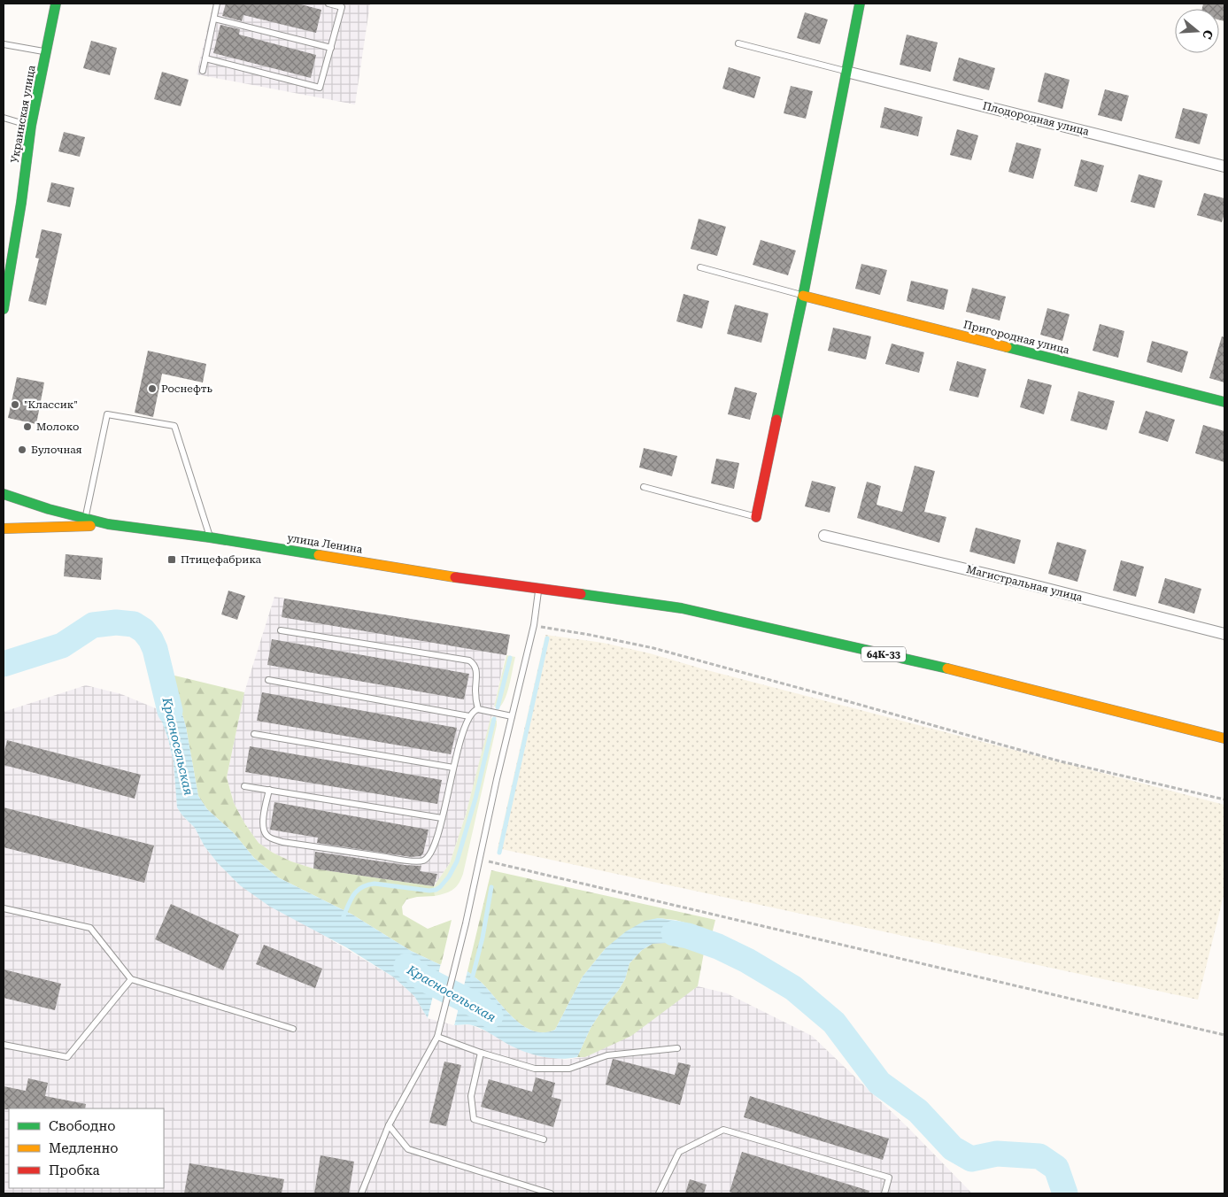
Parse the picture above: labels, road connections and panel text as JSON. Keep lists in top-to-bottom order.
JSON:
{
  "streets": {
    "main road": [
      "Украинская улица",
      "Пригородная улица",
      "улица Ленина",
      "64К-33"
    ],
    "street": ["Плодородная улица", "Магистральная улица"]
  },
  "crossings": [
    ["улица Ленина", "64К-33"]
  ],
  "water": ["Красносельская"],
  "places": {
    "other": [
      "Роснефть",
      "\"Классик\"",
      "Молоко",
      "Булочная"
    ],
    "transit": ["Птицефабрика"]
  },
  "legend": ["Свободно", "Медленно", "Пробка"],
  "north": "right"
}
